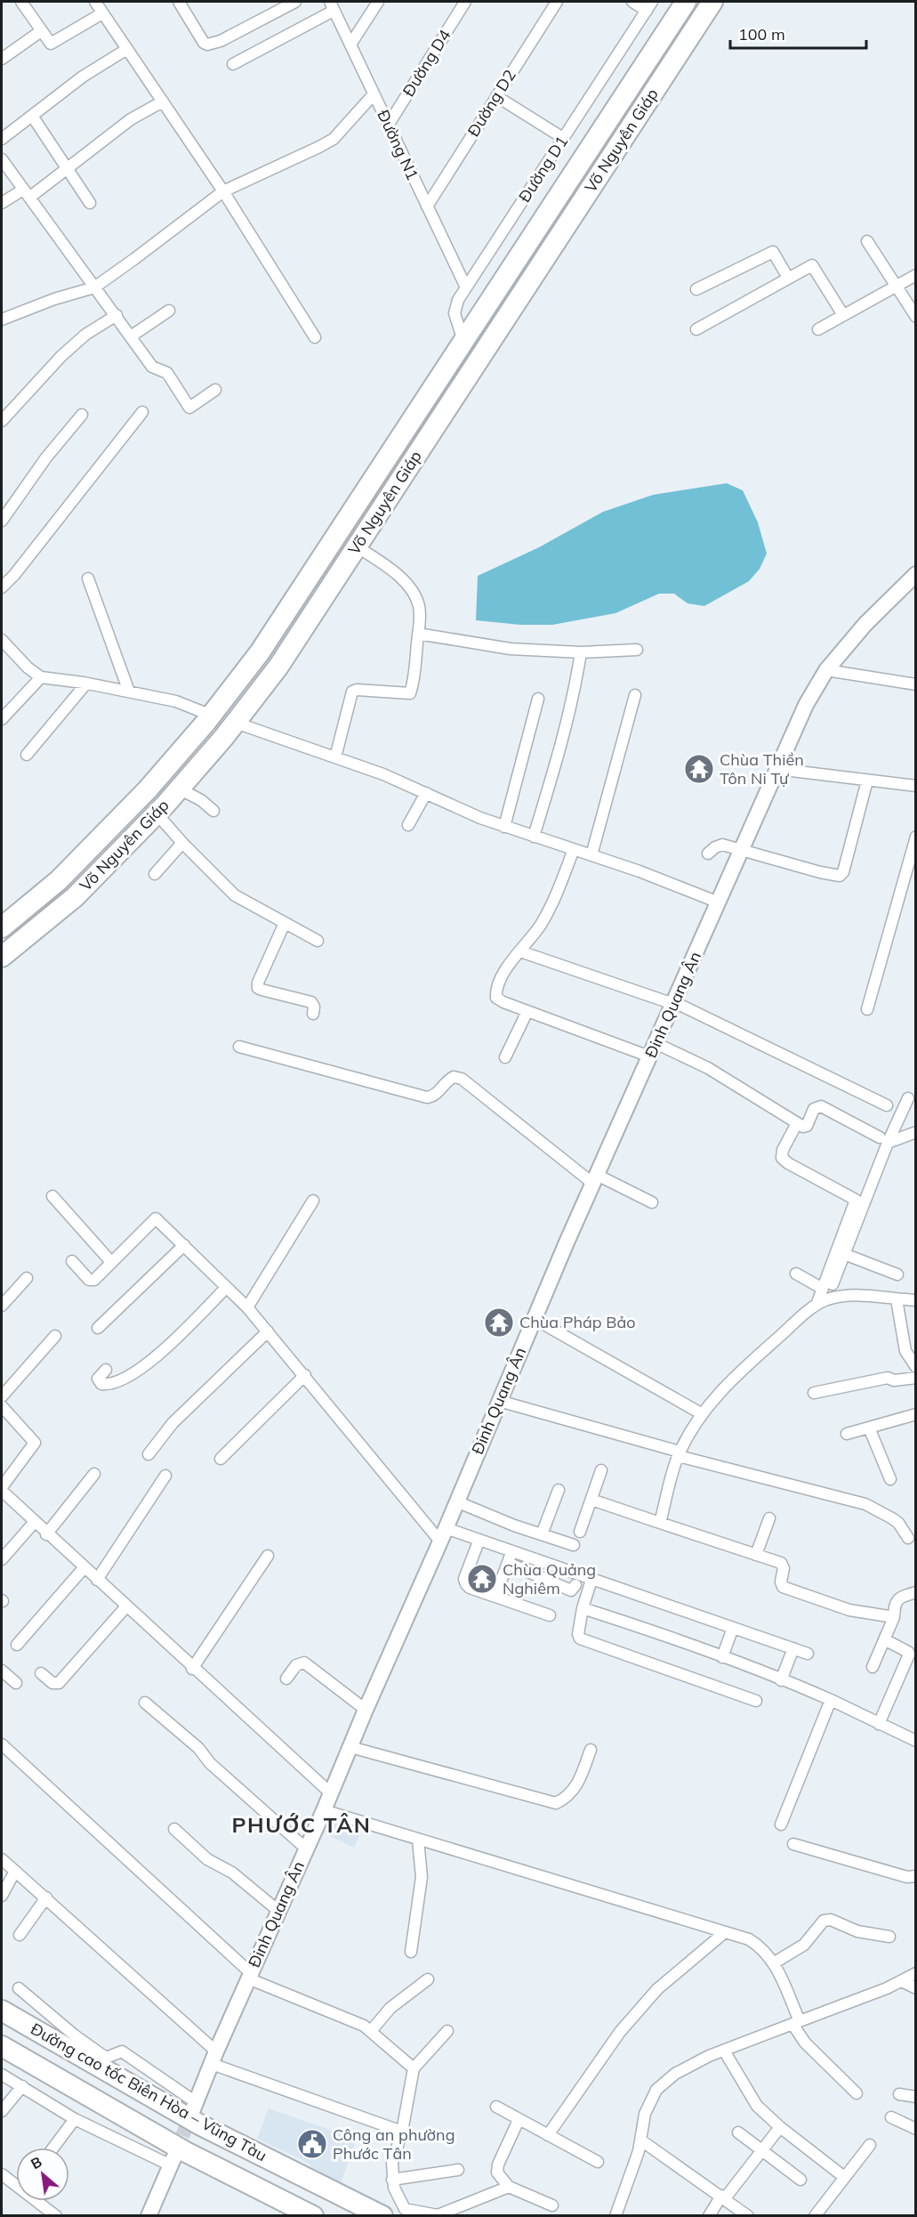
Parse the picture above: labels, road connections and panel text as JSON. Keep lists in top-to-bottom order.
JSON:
{
  "streets": {
    "highway": ["Võ Nguyên Giáp", "Đường cao tốc Biên Hòa – Vũng Tàu"],
    "street": [
      "Đường D4",
      "Đường D2",
      "Đường N1",
      "Đường D1",
      "Đinh Quang Ân"
    ]
  },
  "crossings": [
    ["Đường D4", "Đường N1"],
    ["Đường D2", "Đường N1"],
    ["Võ Nguyên Giáp", "Đường D1"],
    ["Đường N1", "Đường D1"]
  ],
  "districts": ["PHƯỚC TÂN"],
  "places": {
    "temple": ["Chùa Thiền Tôn Ni Tự", "Chùa Pháp Bảo", "Chùa Quảng Nghiêm"],
    "public building": ["Công an phường Phước Tân"]
  },
  "scale_bar": "100 m",
  "north": "top left"
}
